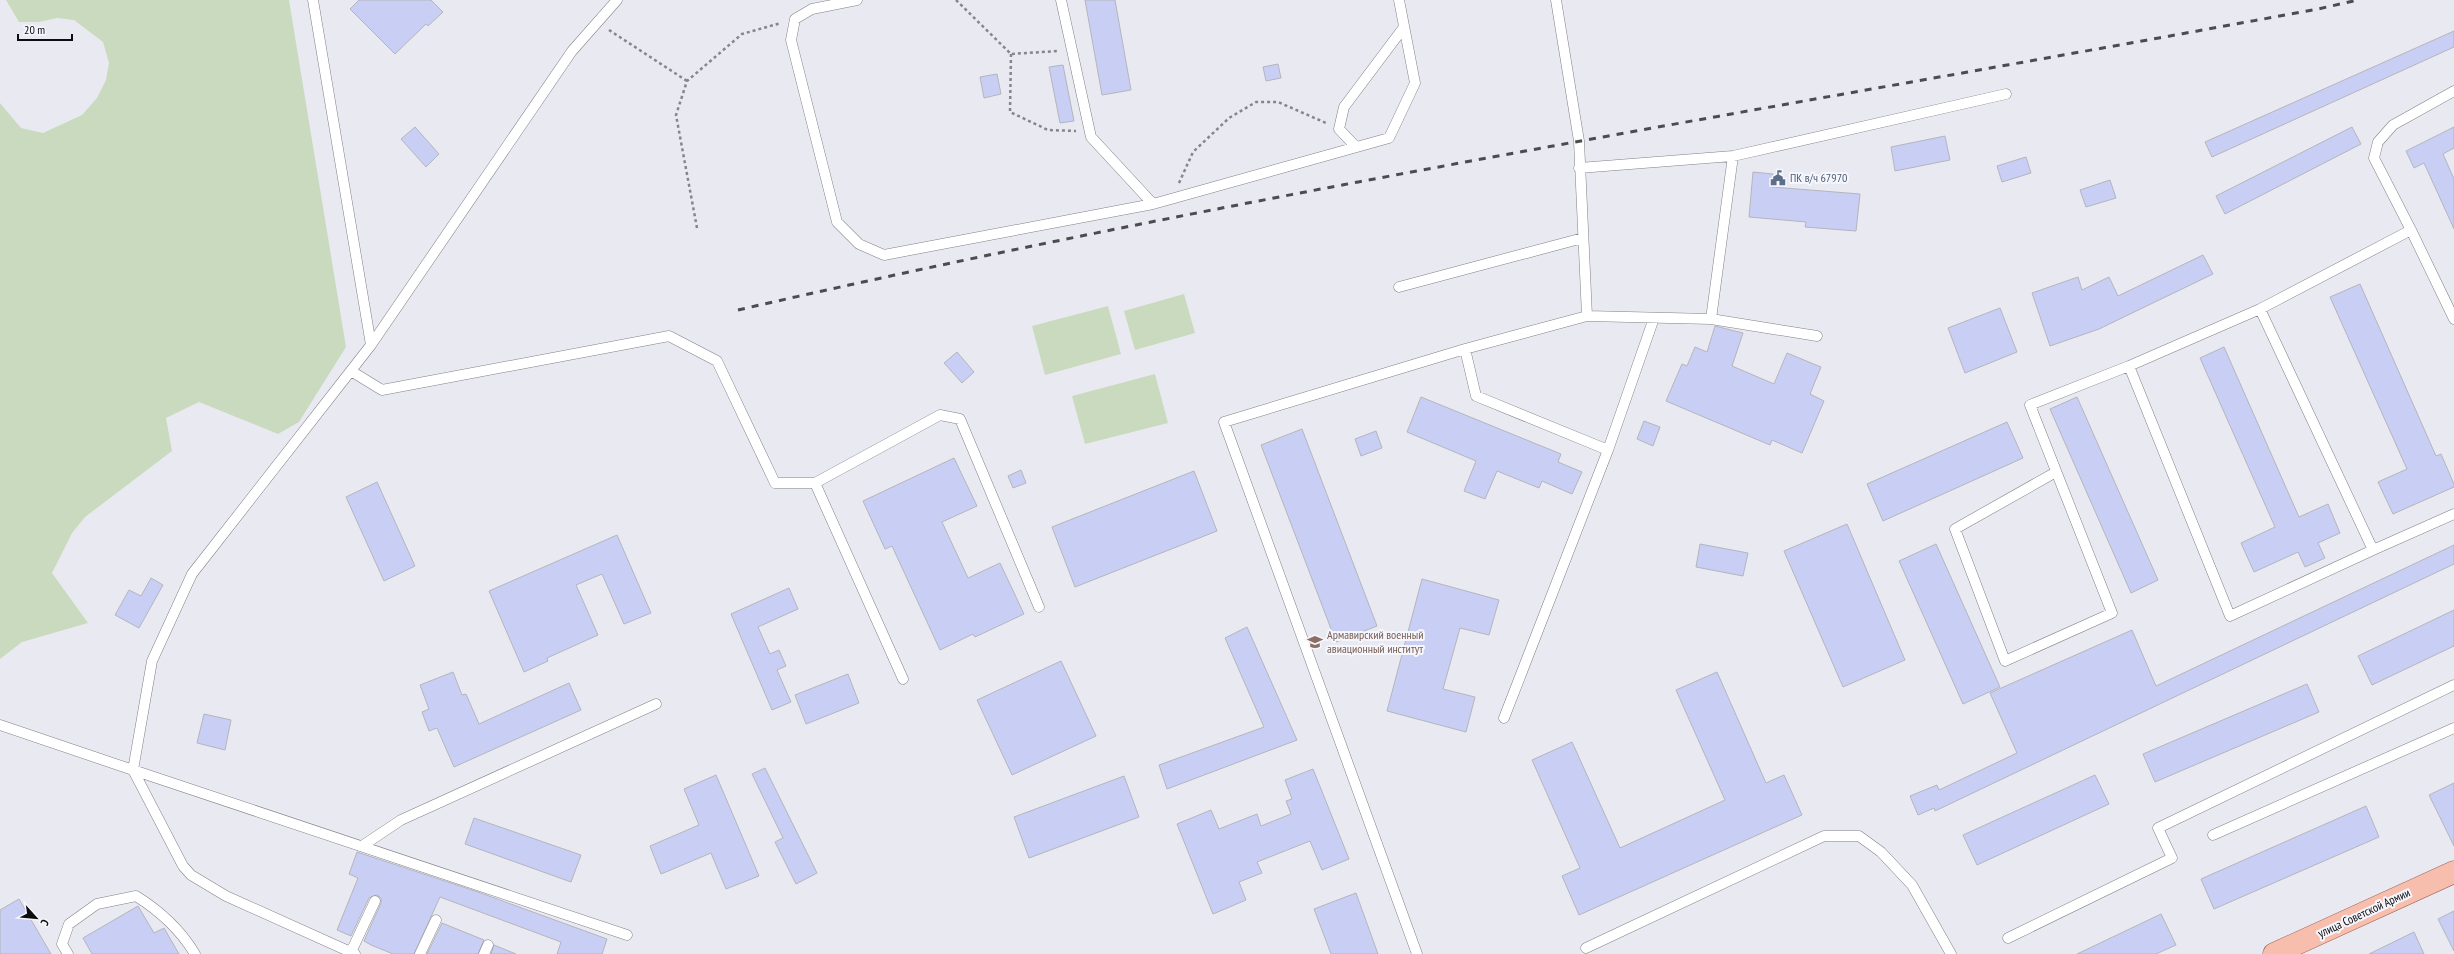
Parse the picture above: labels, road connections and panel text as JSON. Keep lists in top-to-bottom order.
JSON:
{
  "streets": {
    "main road": ["улица Советской Армии"]
  },
  "places": {
    "public building": ["ПК в/ч 67970"],
    "school or university": ["Армавирский военный авиационный институт"]
  },
  "scale_bar": "20 m",
  "north": "bottom right"
}
